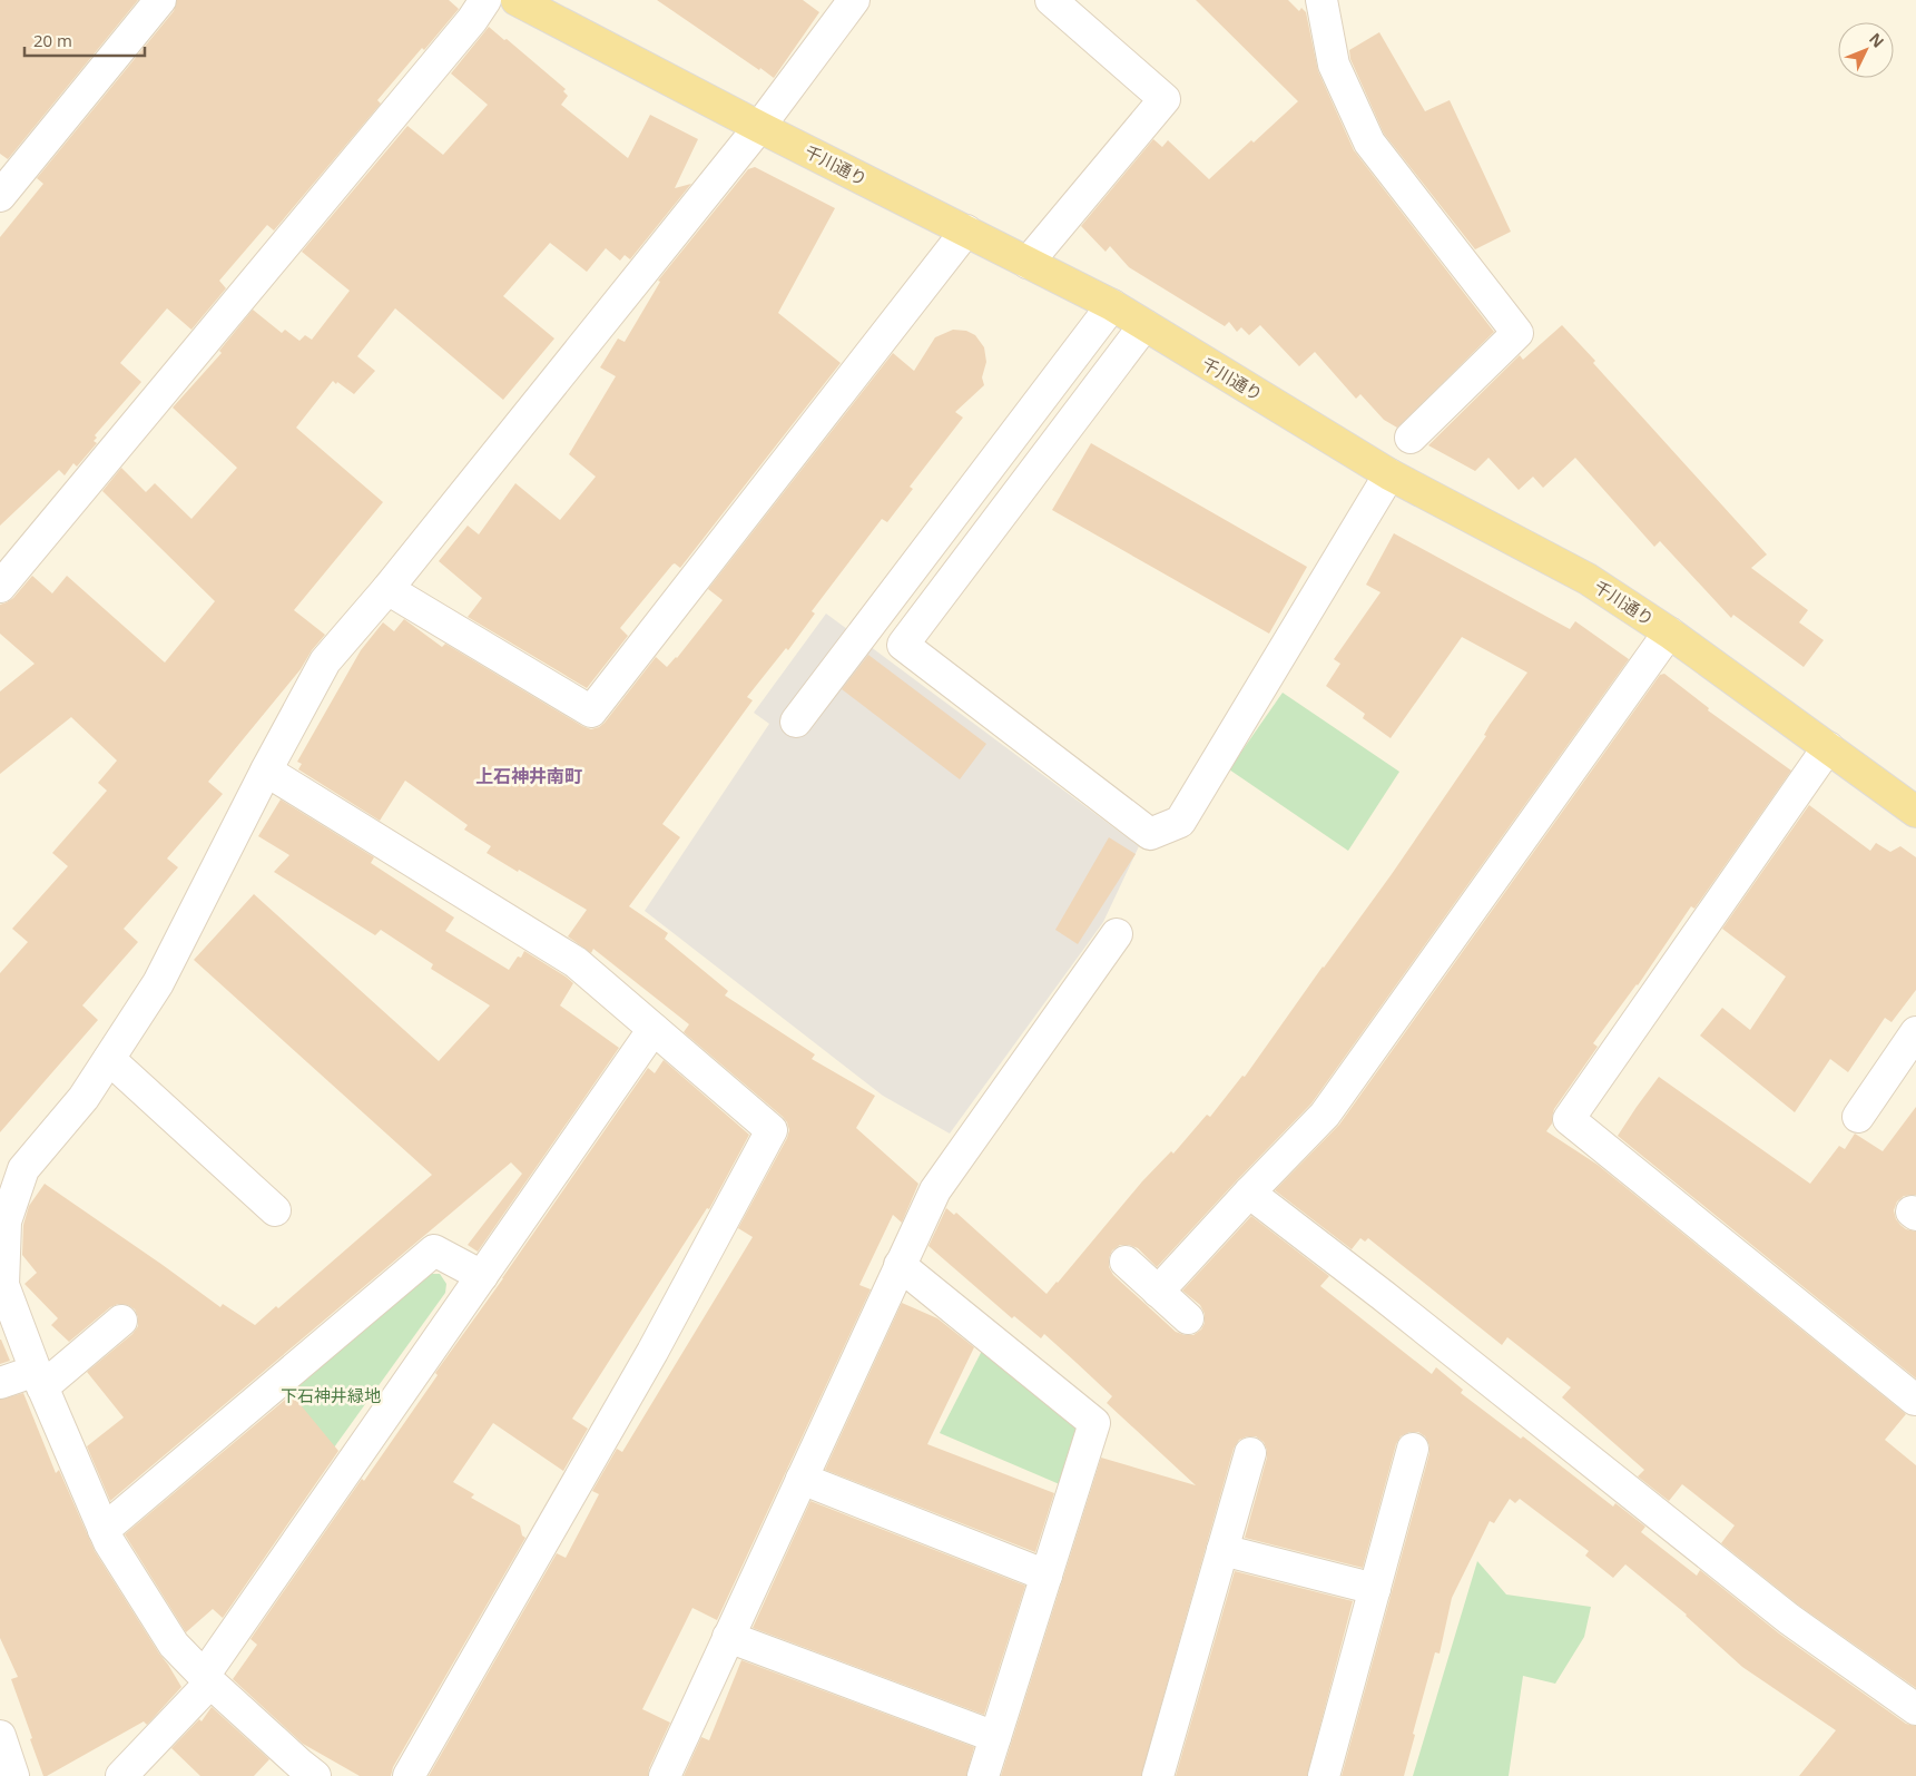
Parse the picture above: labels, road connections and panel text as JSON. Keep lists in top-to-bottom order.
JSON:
{
  "streets": {
    "main road": ["千川通り"]
  },
  "districts": ["上石神井南町"],
  "parks": ["下石神井緑地"],
  "scale_bar": "20 m",
  "north": "top right"
}
